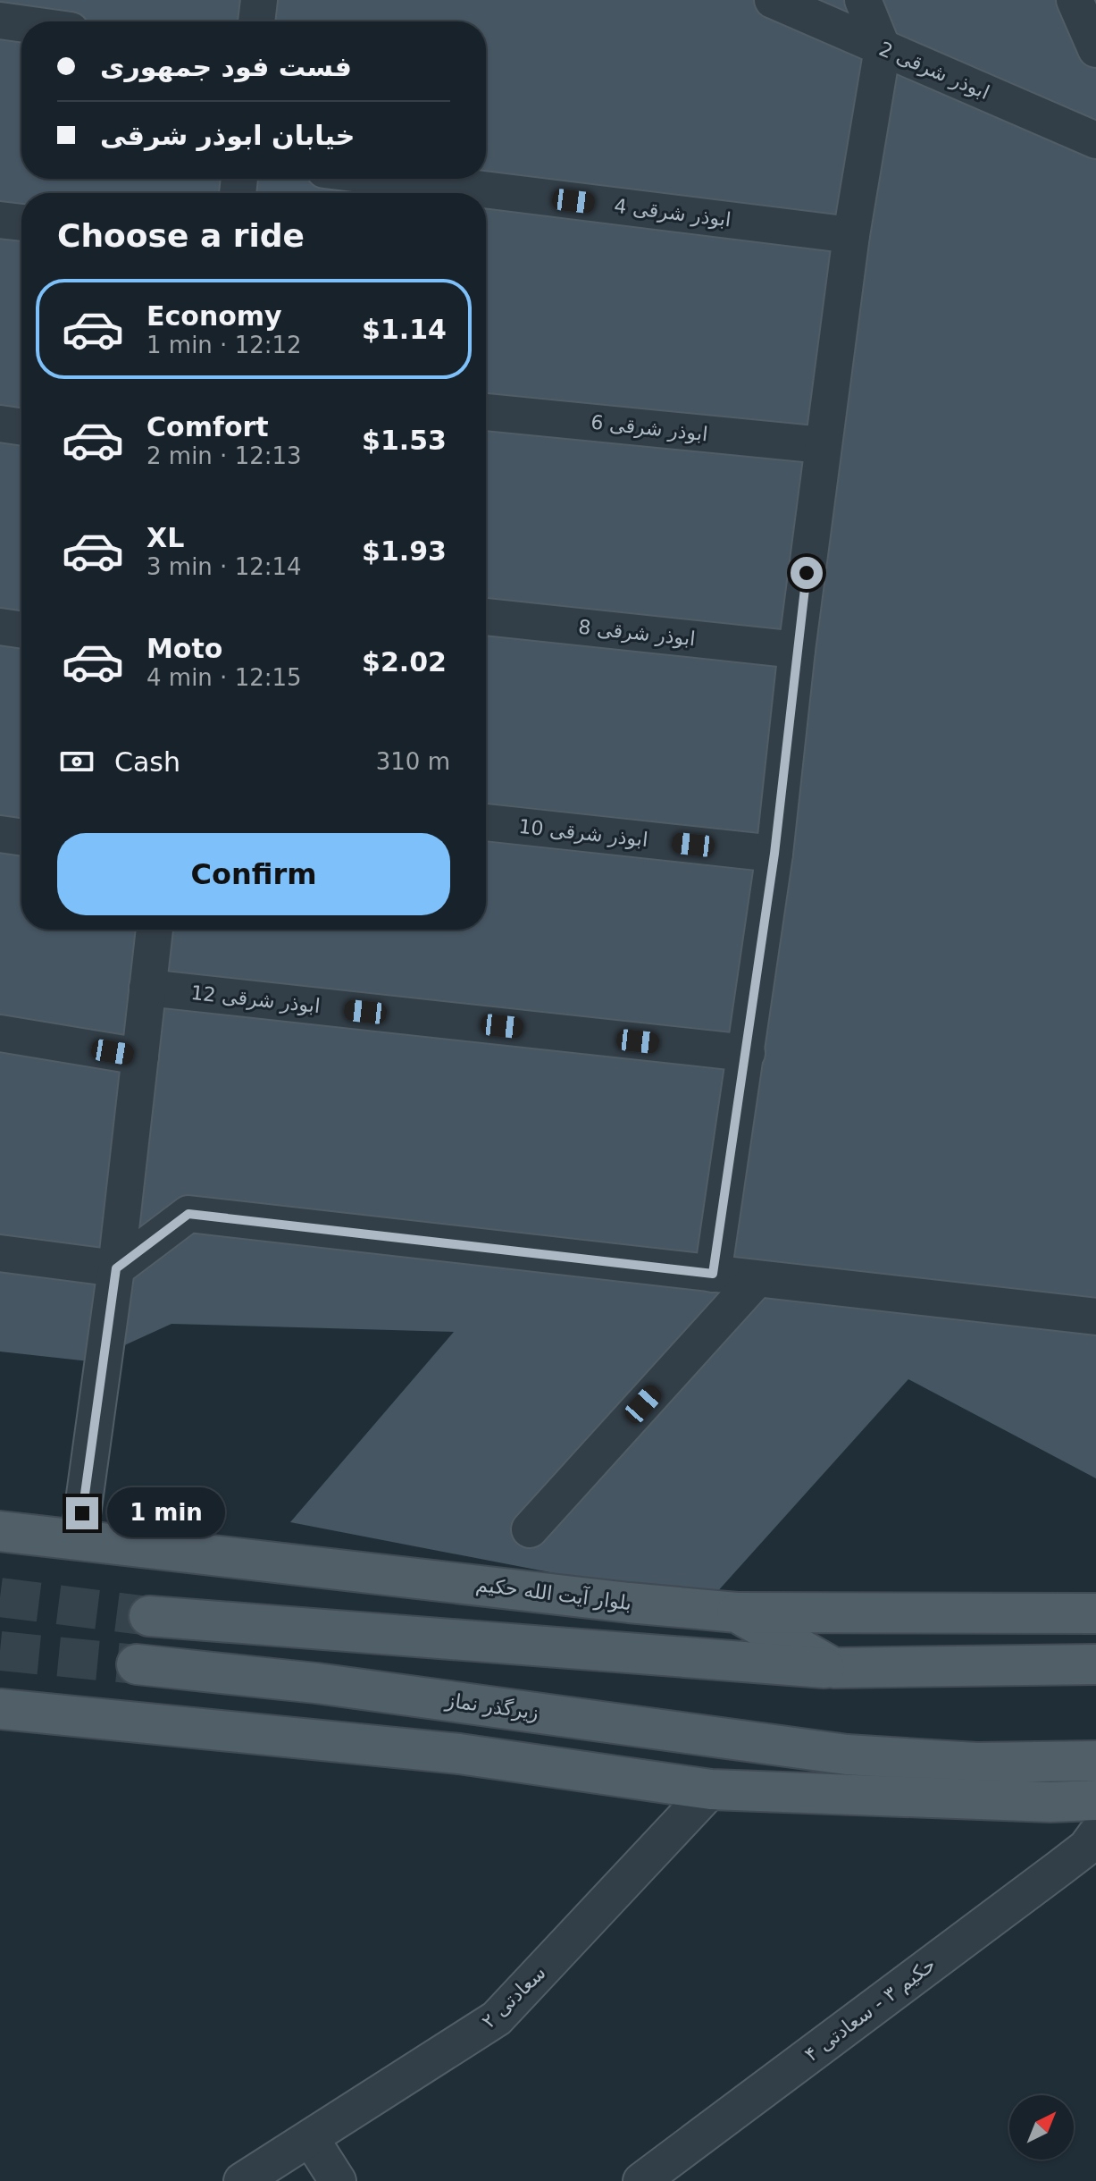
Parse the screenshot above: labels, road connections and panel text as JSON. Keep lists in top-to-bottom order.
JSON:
{
  "streets": {
    "main road": ["بلوار آیت الله حکیم", "زیرگذر نماز"],
    "street": [
      "ابوذر شرقی 2",
      "ابوذر شرقی 4",
      "ابوذر شرقی 6",
      "ابوذر شرقی 8",
      "ابوذر شرقی 10",
      "ابوذر شرقی 12",
      "سعادتی ۲",
      "حکیم ۳ - سعادتی ۴"
    ]
  },
  "north": "top right",
  "page": {
    "banner": ["فست فود جمهوری", "خیابان ابوذر شرقی"],
    "heading": "Choose a ride",
    "list": [
      {
        "name": "Economy",
        "note": "1 min · 12:12",
        "value": "$1.14"
      },
      {
        "name": "Comfort",
        "note": "2 min · 12:13",
        "value": "$1.53"
      },
      {
        "name": "XL",
        "note": "3 min · 12:14",
        "value": "$1.93"
      },
      {
        "name": "Moto",
        "note": "4 min · 12:15",
        "value": "$2.02"
      }
    ],
    "pay": ["Cash", "310 m"],
    "buttons": "Confirm",
    "bubble": "1 min"
  }
}
